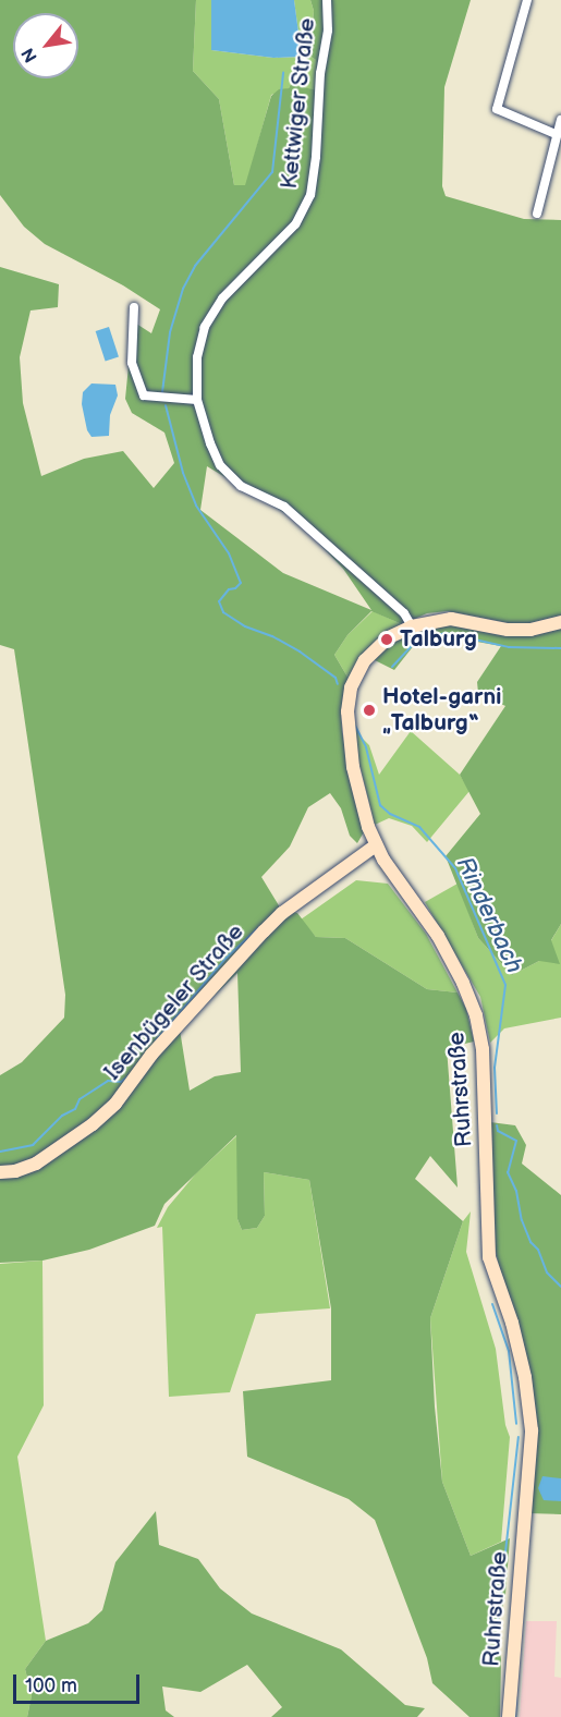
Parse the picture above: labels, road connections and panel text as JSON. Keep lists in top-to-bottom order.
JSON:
{
  "streets": {
    "main road": ["Isenbügeler Straße", "Ruhrstraße"],
    "street": ["Kettwiger Straße"]
  },
  "crossings": [
    ["Kettwiger Straße", "Ruhrstraße"],
    ["Isenbügeler Straße", "Ruhrstraße"]
  ],
  "water": ["Rinderbach"],
  "places": ["Talburg", "Hotel-garni „Talburg“"],
  "scale_bar": "100 m",
  "north": "bottom left"
}
